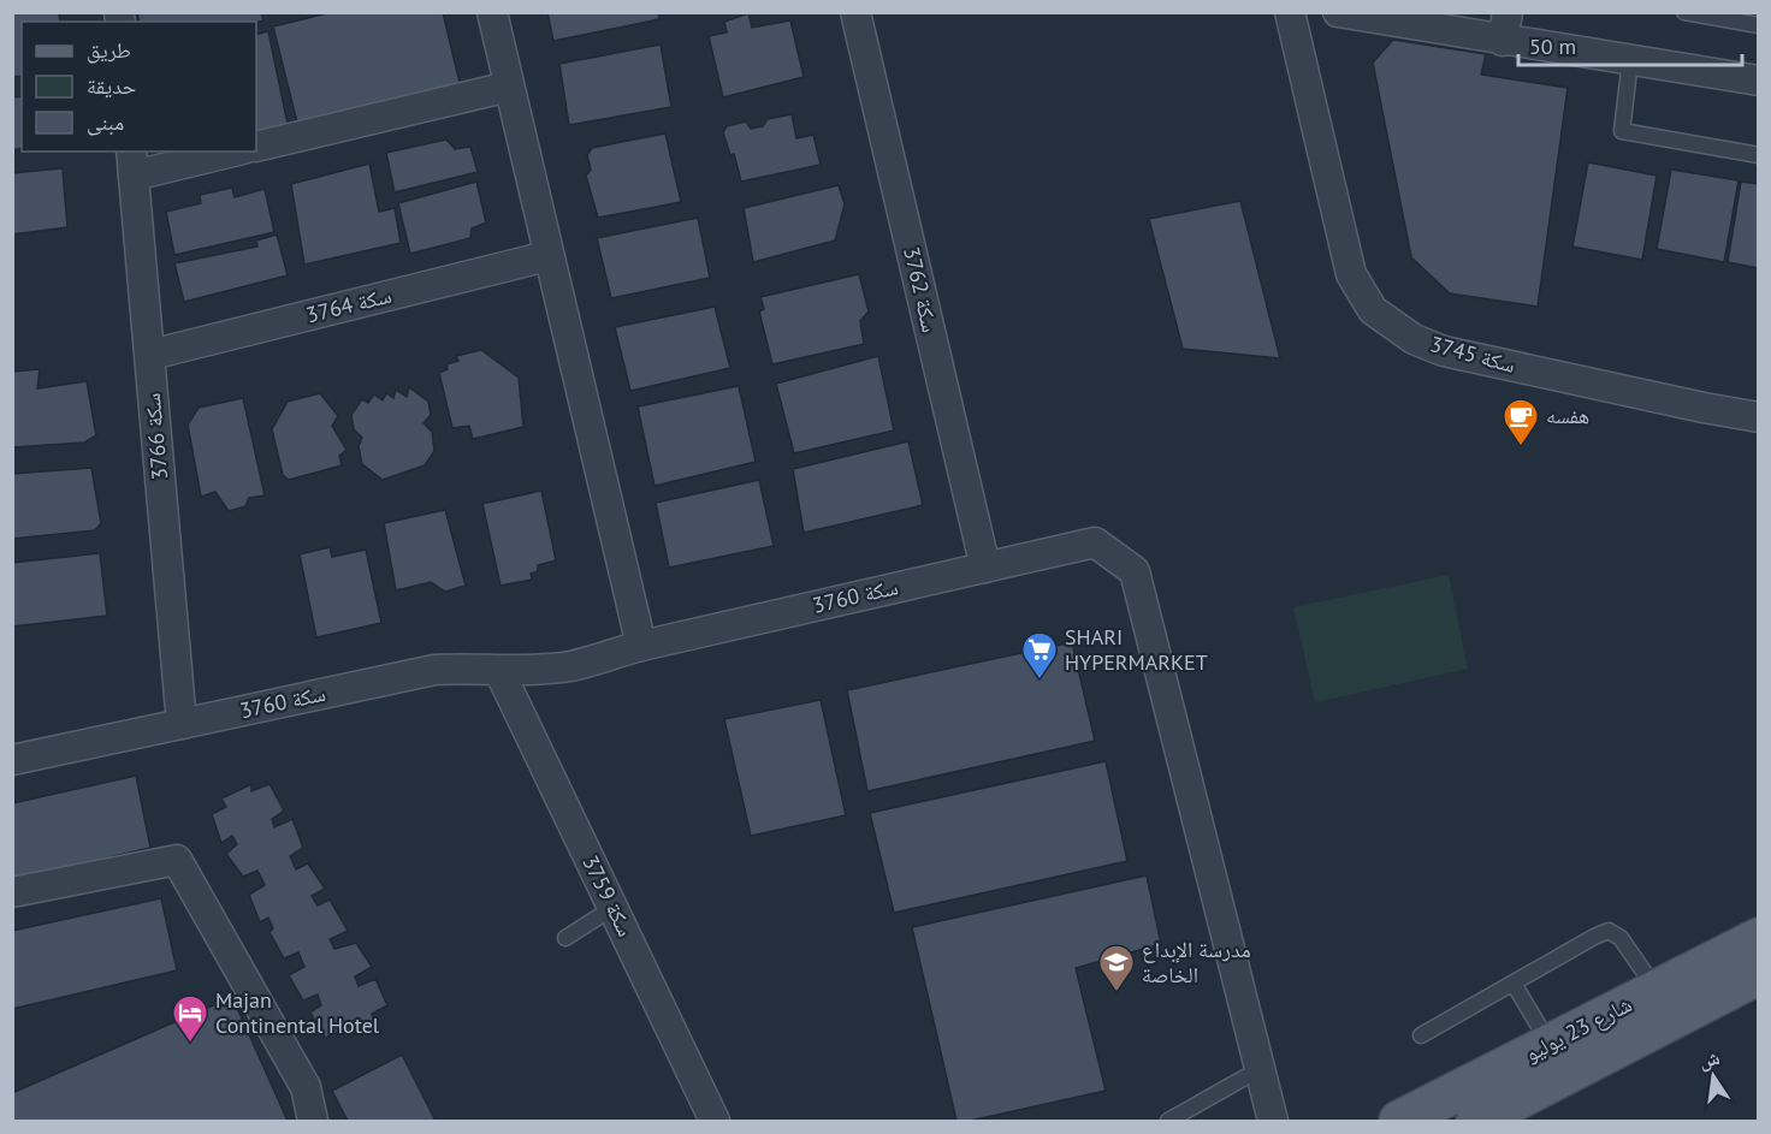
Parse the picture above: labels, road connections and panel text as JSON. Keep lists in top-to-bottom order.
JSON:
{
  "streets": {
    "main road": ["شارع 23 يوليو"],
    "street": [
      "سكة 3762",
      "سكة 3764",
      "سكة 3745",
      "سكة 3766",
      "سكة 3760",
      "سكة 3759"
    ]
  },
  "crossings": [
    ["سكة 3762", "سكة 3760"],
    ["سكة 3764", "سكة 3766"],
    ["سكة 3766", "سكة 3760"],
    ["سكة 3760", "سكة 3759"]
  ],
  "places": {
    "cafe": ["هفسه"],
    "supermarket": ["SHARI HYPERMARKET"],
    "school or university": ["مدرسة الإبداع الخاصة"],
    "hotel": ["Majan Continental Hotel"]
  },
  "legend": ["طريق", "حديقة", "مبنى"],
  "scale_bar": "50 m",
  "north": "top"
}
